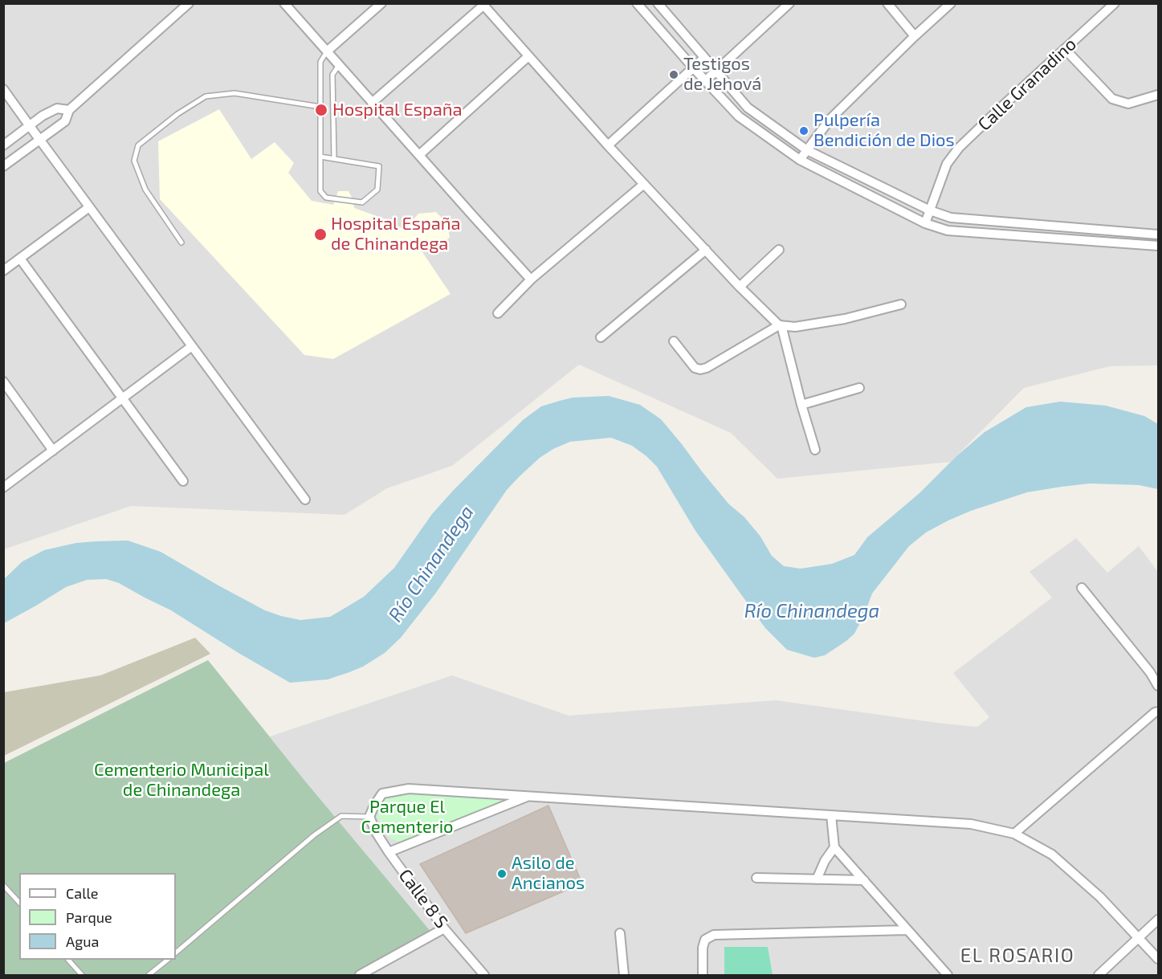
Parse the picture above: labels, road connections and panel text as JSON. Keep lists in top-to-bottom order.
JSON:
{
  "streets": {
    "street": ["Calle Granadino", "Calle 8 S"]
  },
  "districts": ["EL ROSARIO"],
  "water": ["Río Chinandega"],
  "parks": ["Cementerio Municipal de Chinandega", "Parque El Cementerio"],
  "places": [
    "Testigos de Jehová",
    "Hospital España",
    "Pulpería Bendición de Dios",
    "Hospital España de Chinandega",
    "Asilo de Ancianos"
  ],
  "legend": ["Calle", "Parque", "Agua"]
}
